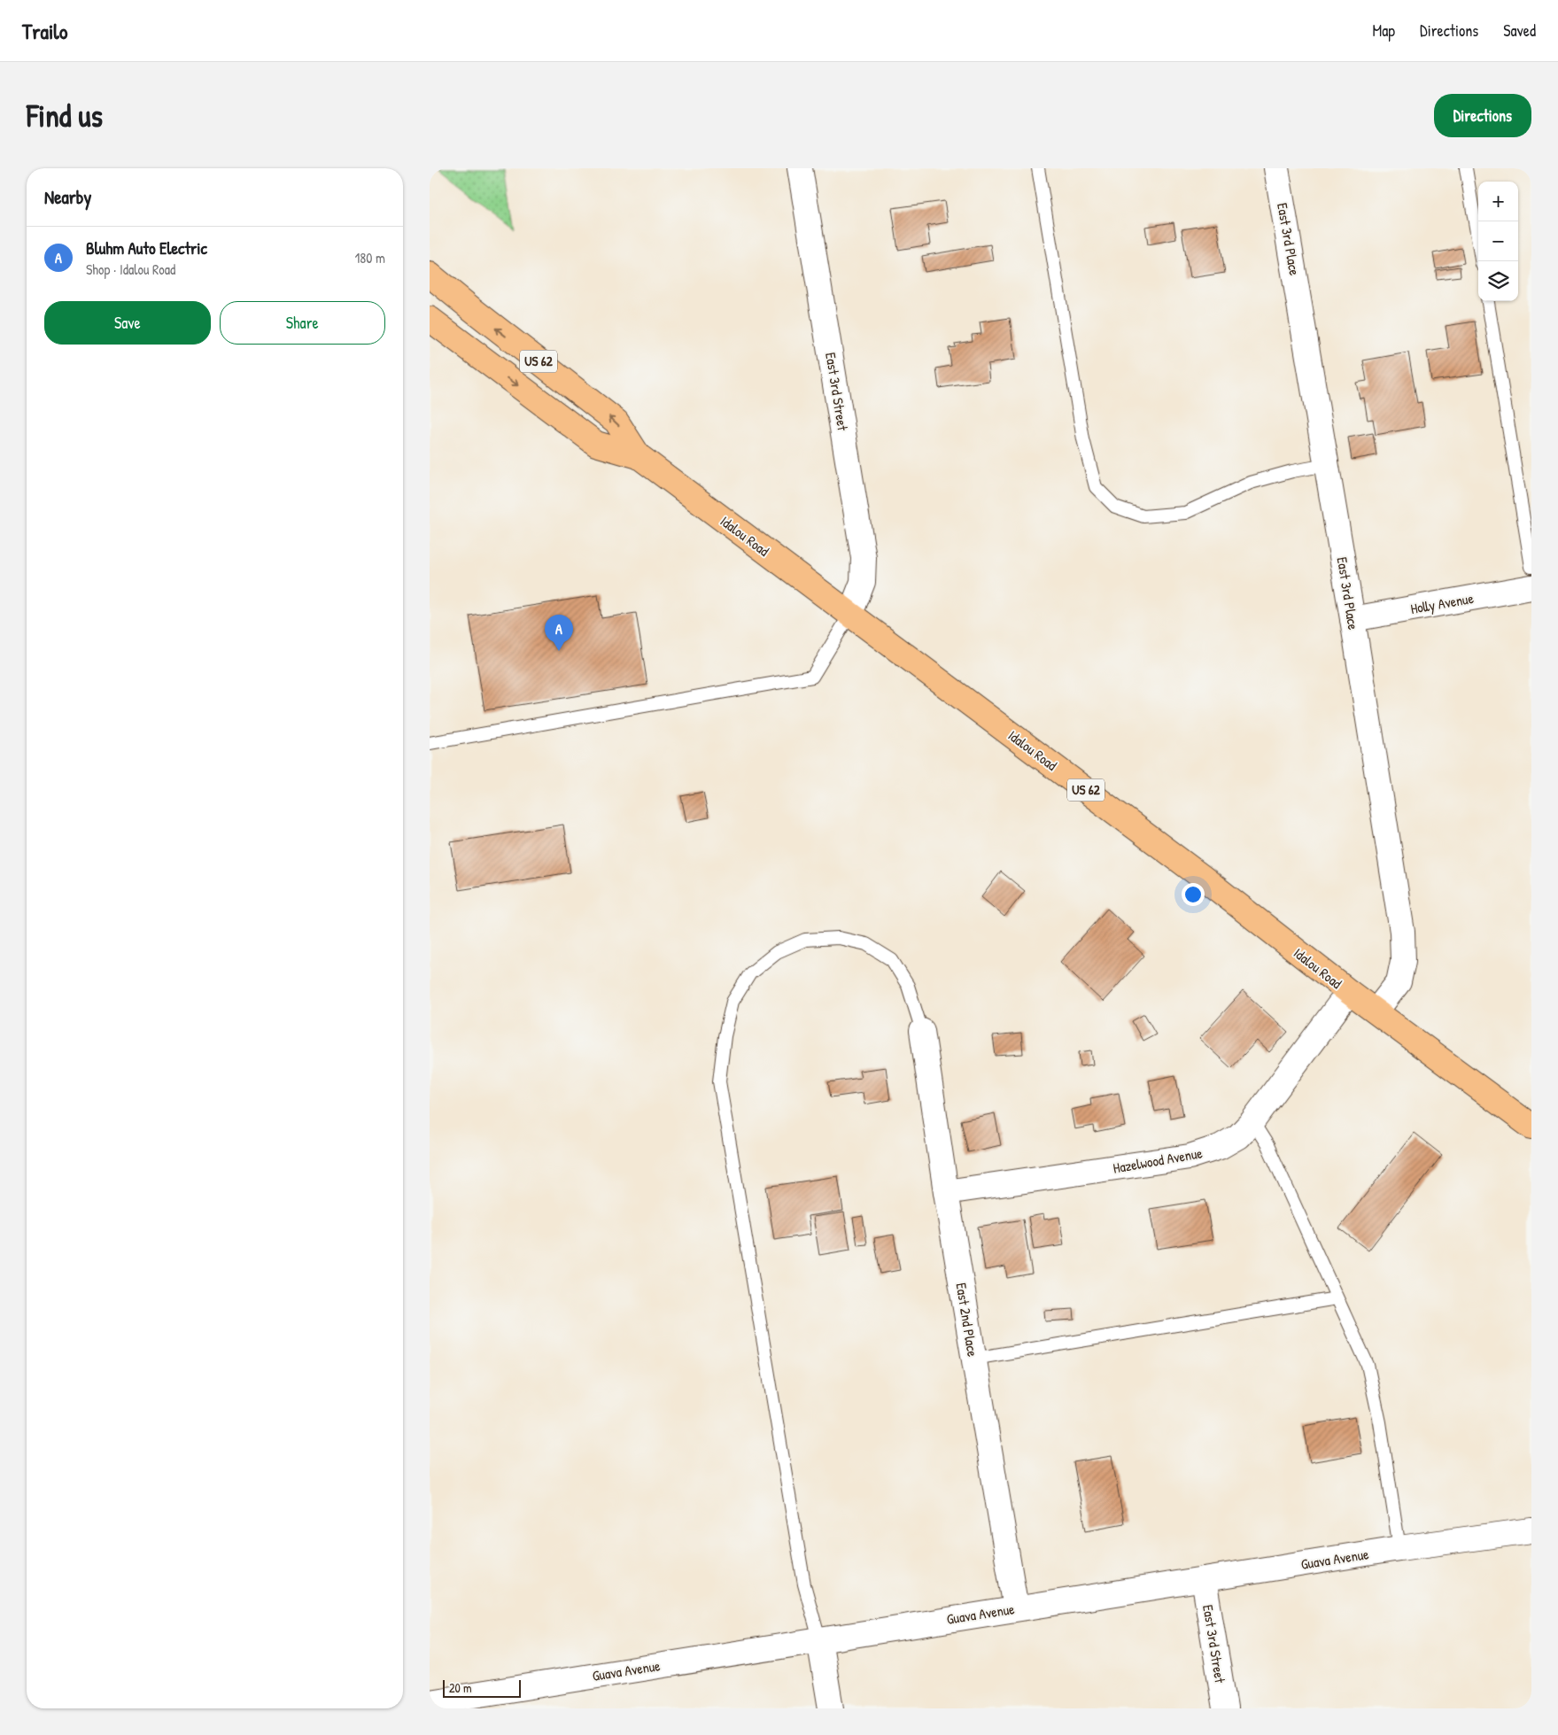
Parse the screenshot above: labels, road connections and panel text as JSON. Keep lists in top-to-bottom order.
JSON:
{
  "streets": {
    "main road": ["US 62", "Idalou Road"],
    "street": [
      "East 3rd Place",
      "East 3rd Street",
      "Holly Avenue",
      "Hazelwood Avenue",
      "East 2nd Place",
      "Guava Avenue"
    ]
  },
  "crossings": [
    ["East 3rd Place", "Idalou Road"],
    ["East 3rd Place", "Holly Avenue"],
    ["East 3rd Street", "Idalou Road"],
    ["East 3rd Street", "Guava Avenue"],
    ["Idalou Road", "Hazelwood Avenue"],
    ["Hazelwood Avenue", "East 2nd Place"],
    ["East 2nd Place", "Guava Avenue"]
  ],
  "scale_bar": "20 m",
  "page": {
    "header": "Trailo",
    "nav": ["Map", "Directions", "Saved"],
    "buttons": [
      "Directions",
      ["Save", "Share"]
    ],
    "title": "Find us",
    "heading": "Nearby",
    "map_buttons": ["+", "−"],
    "list": [
      {
        "mark": "A",
        "name": "Bluhm Auto Electric",
        "note": "Shop · Idalou Road",
        "value": "180 m"
      }
    ],
    "pins": "A",
    "scale": "20 m"
  }
}
